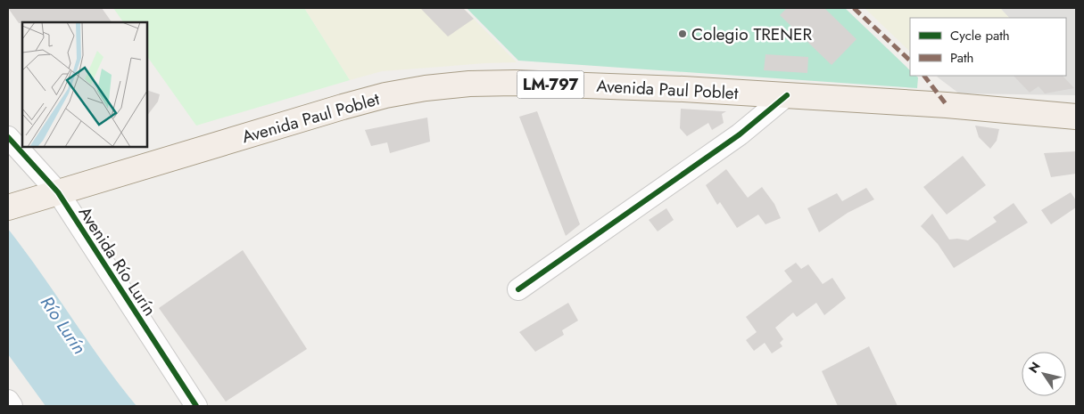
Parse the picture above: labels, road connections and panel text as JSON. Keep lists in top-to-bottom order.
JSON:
{
  "streets": {
    "main road": ["LM-797", "Avenida Paul Poblet"],
    "street": ["Avenida Río Lurín"]
  },
  "crossings": [
    ["Avenida Paul Poblet", "Avenida Río Lurín"]
  ],
  "water": ["Río Lurín"],
  "places": ["Colegio TRENER"],
  "legend": ["Cycle path", "Path"],
  "north": "top left"
}
